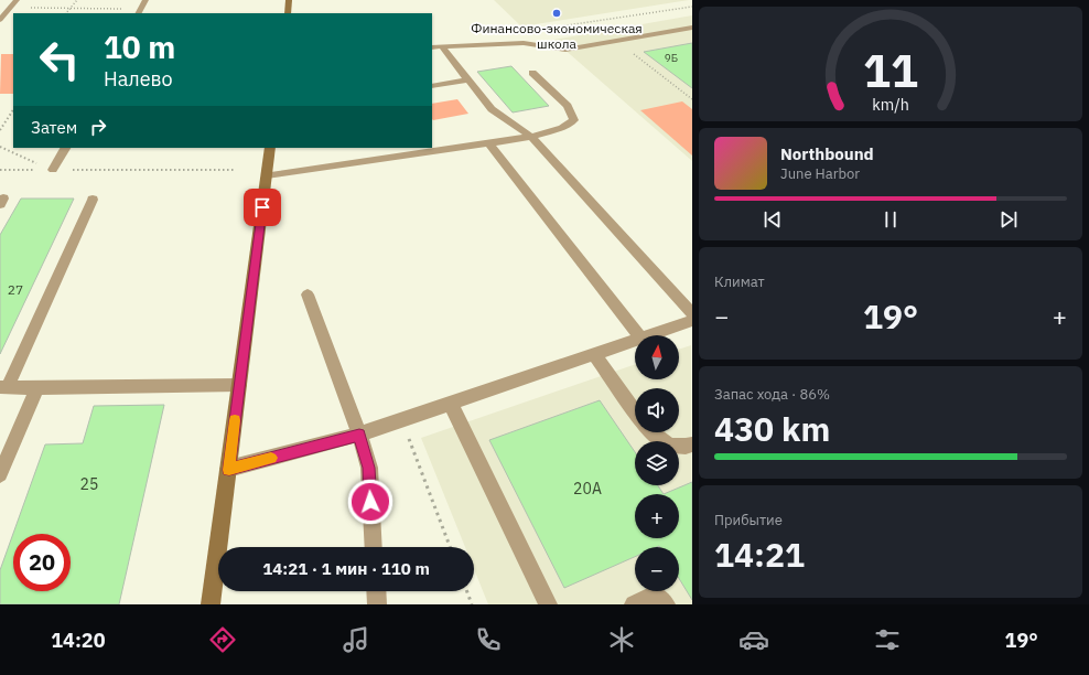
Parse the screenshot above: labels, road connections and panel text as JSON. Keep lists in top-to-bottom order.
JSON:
{
  "places": ["Финансово-экономическая школа"],
  "house_numbers": [
    "9Б",
    "27",
    "25",
    "20А"
  ],
  "north": "top",
  "page": {
    "turn": ["10 m", "Налево"],
    "then": "Затем",
    "song": ["Northbound", "June Harbor"],
    "tile": [
      "Климат",
      ["Запас хода · 86%", "430 km"],
      ["Прибытие", "14:21"]
    ],
    "heat": ["−", "19°", "+"],
    "map_buttons": ["+", "−"],
    "limit": "20",
    "trip": "14:21 · 1 мин · 110 m",
    "tabs": ["14:20", "19°"],
    "gauge": ["11", "km/h"]
  }
}
